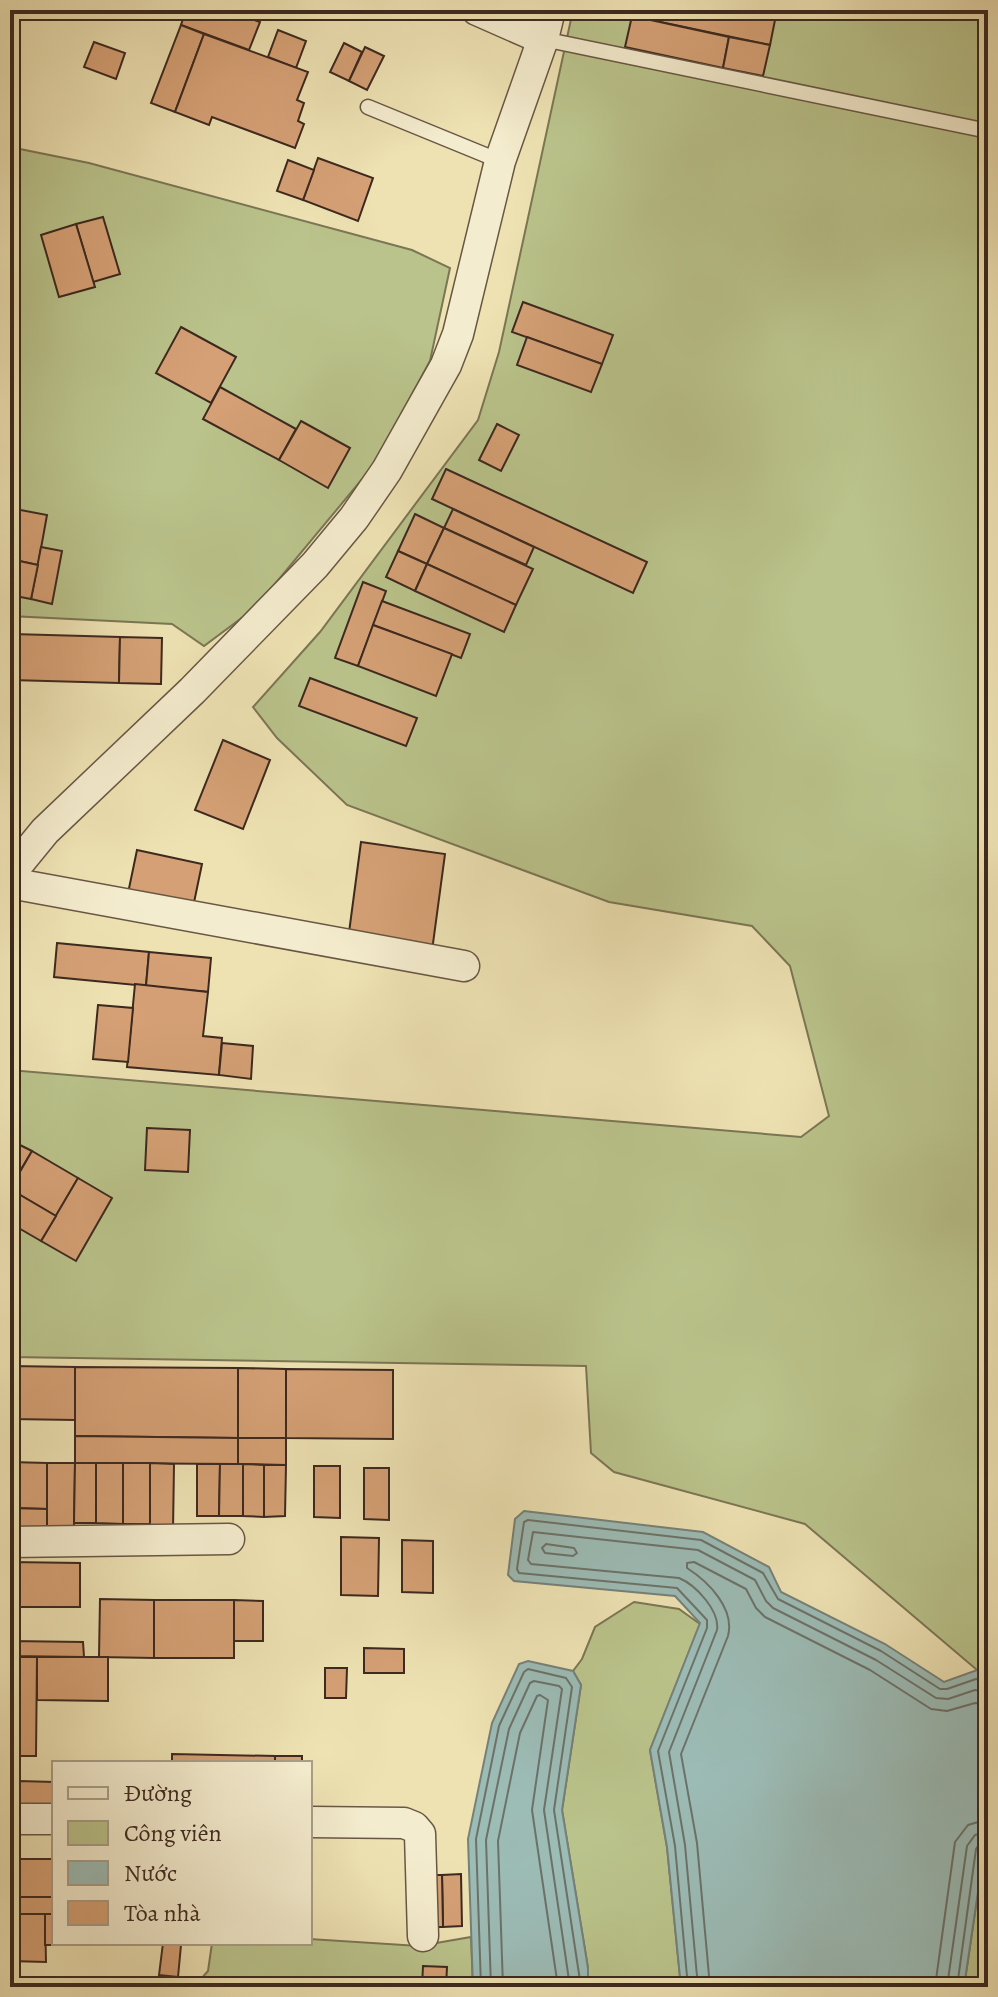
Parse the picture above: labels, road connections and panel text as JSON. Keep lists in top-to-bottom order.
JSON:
{
  "legend": [
    "Đường",
    "Công viên",
    "Nước",
    "Tòa nhà"
  ]
}
